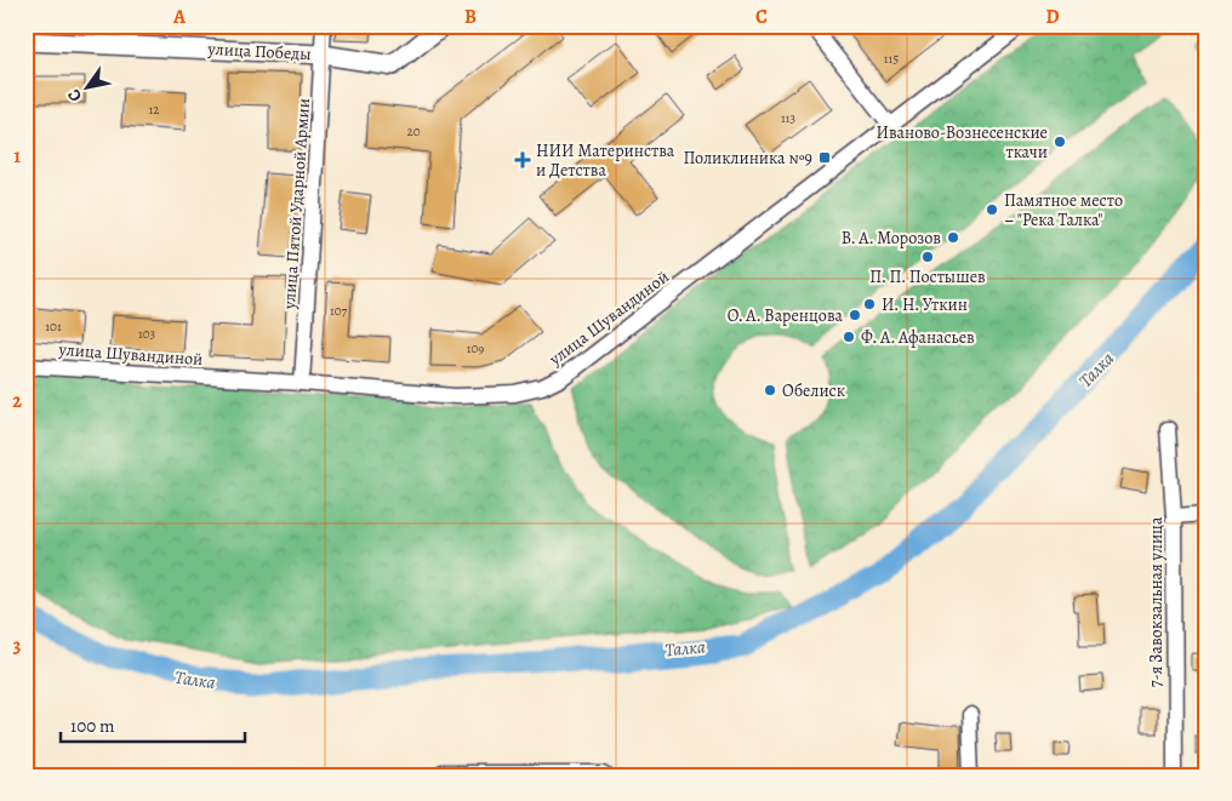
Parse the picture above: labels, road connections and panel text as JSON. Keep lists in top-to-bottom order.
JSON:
{
  "streets": {
    "street": [
      "улица Победы",
      "улица Пятой Ударной Армии",
      "улица Шувандиной",
      "7-я Завокзальная улица"
    ]
  },
  "crossings": [
    ["улица Победы", "улица Пятой Ударной Армии"],
    ["улица Пятой Ударной Армии", "улица Шувандиной"]
  ],
  "water": ["Талка"],
  "places": {
    "other": [
      "Иваново-Вознесенские ткачи",
      "Памятное место – \"Река Талка\"",
      "В. А. Морозов",
      "П. П. Постышев",
      "И. Н. Уткин",
      "О. А. Варенцова",
      "Ф. А. Афанасьев",
      "Обелиск"
    ],
    "transit": ["Поликлиника №9"],
    "health": ["НИИ Материнства и Детства"]
  },
  "house_numbers": [
    "115",
    "12",
    "113",
    "20",
    "107",
    "101",
    "103",
    "109"
  ],
  "scale_bar": "100 m",
  "north": "bottom left",
  "grid": {
    "columns": [
      "A",
      "B",
      "C",
      "D"
    ],
    "rows": ["1", "2", "3"]
  }
}
